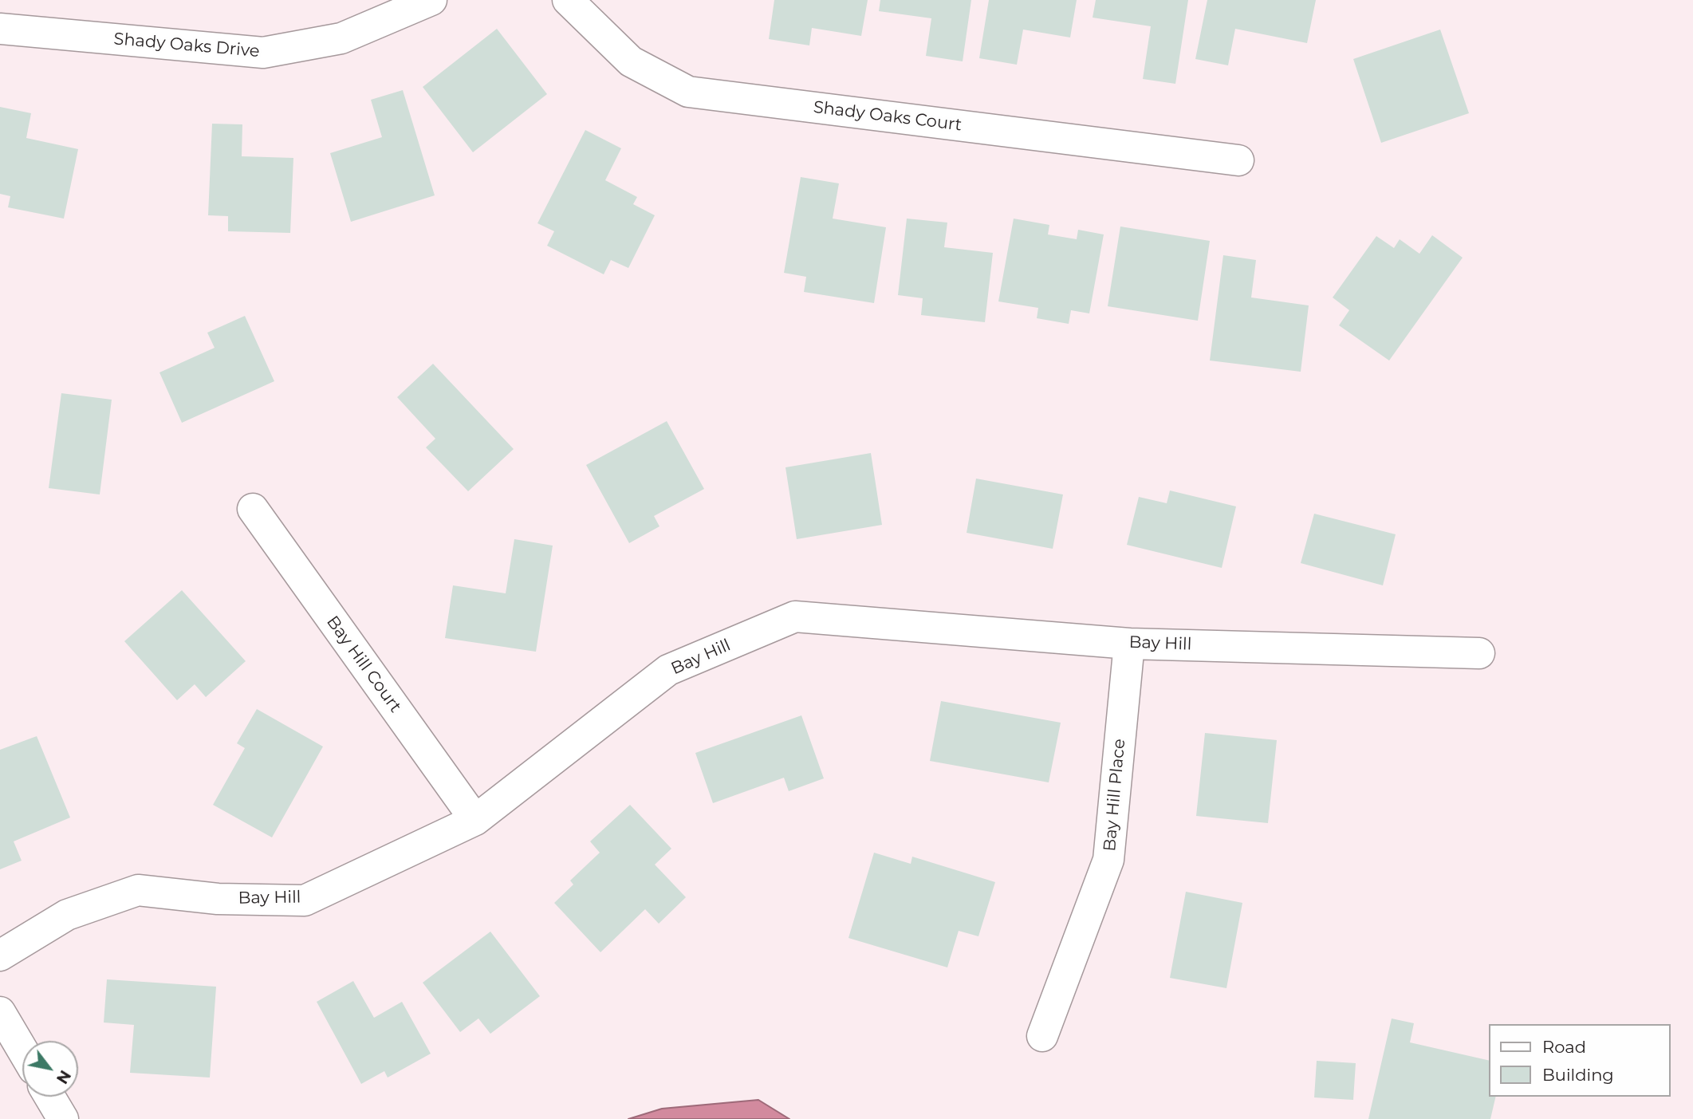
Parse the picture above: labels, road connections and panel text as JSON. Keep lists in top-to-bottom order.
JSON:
{
  "streets": {
    "street": [
      "Shady Oaks Drive",
      "Shady Oaks Court",
      "Bay Hill",
      "Bay Hill Court",
      "Bay Hill Place"
    ]
  },
  "crossings": [
    ["Bay Hill", "Bay Hill Court"],
    ["Bay Hill", "Bay Hill Place"]
  ],
  "legend": ["Road", "Building"],
  "north": "bottom right"
}
